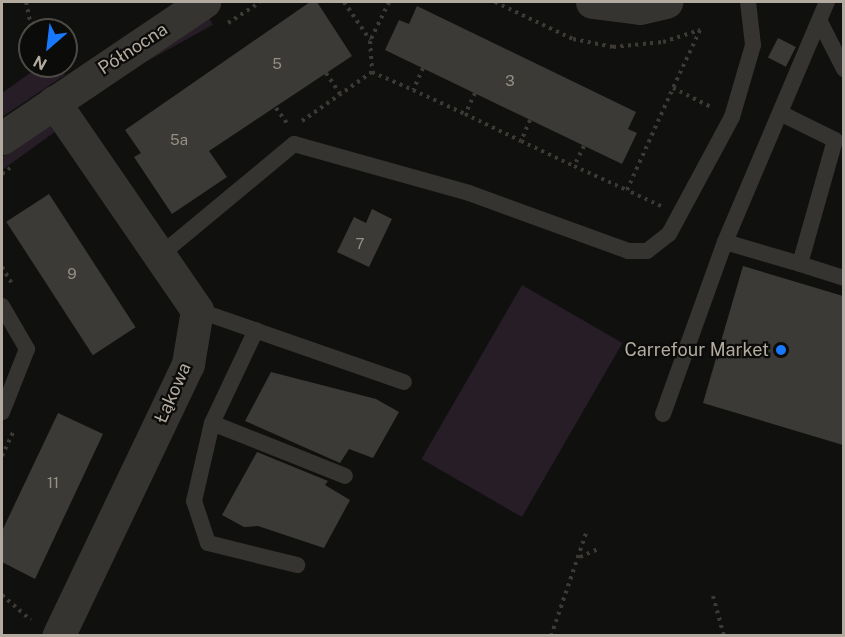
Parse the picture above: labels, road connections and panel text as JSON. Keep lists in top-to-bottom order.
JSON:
{
  "streets": {
    "street": ["Północna", "Łąkowa"]
  },
  "places": ["Carrefour Market"],
  "house_numbers": [
    "5",
    "3",
    "5a",
    "7",
    "9",
    "11"
  ],
  "north": "bottom left"
}
